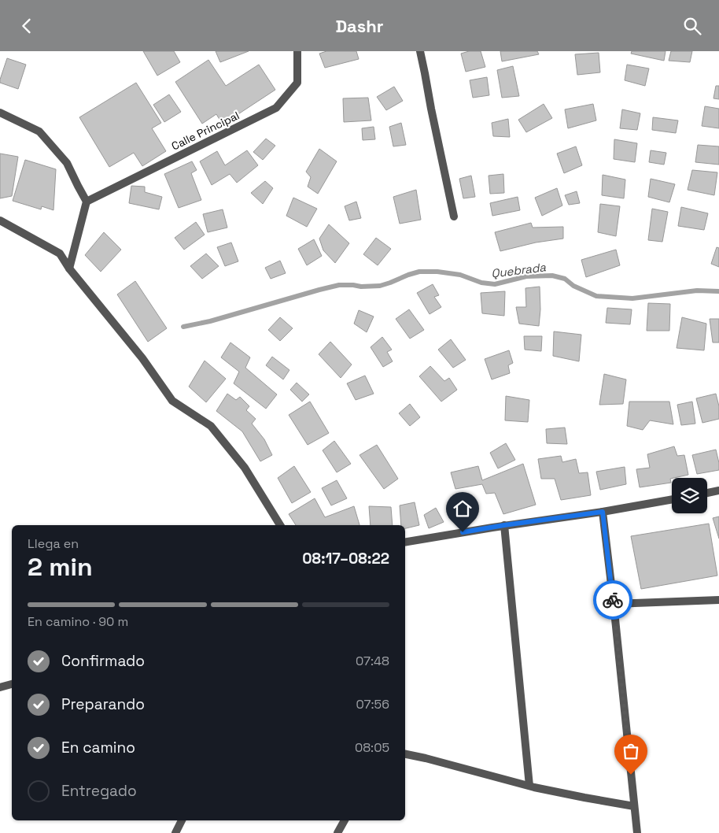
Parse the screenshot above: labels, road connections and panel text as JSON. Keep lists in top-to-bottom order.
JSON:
{
  "streets": {
    "street": ["Calle Principal"]
  },
  "water": ["Quebrada"],
  "page": {
    "header": "Dashr",
    "heading": ["2 min", "Llega en", "08:17–08:22"],
    "bar": "En camino · 90 m",
    "list": [
      ["Confirmado", "07:48"],
      ["Preparando", "07:56"],
      ["En camino", "08:05"],
      "Entregado"
    ]
  }
}
